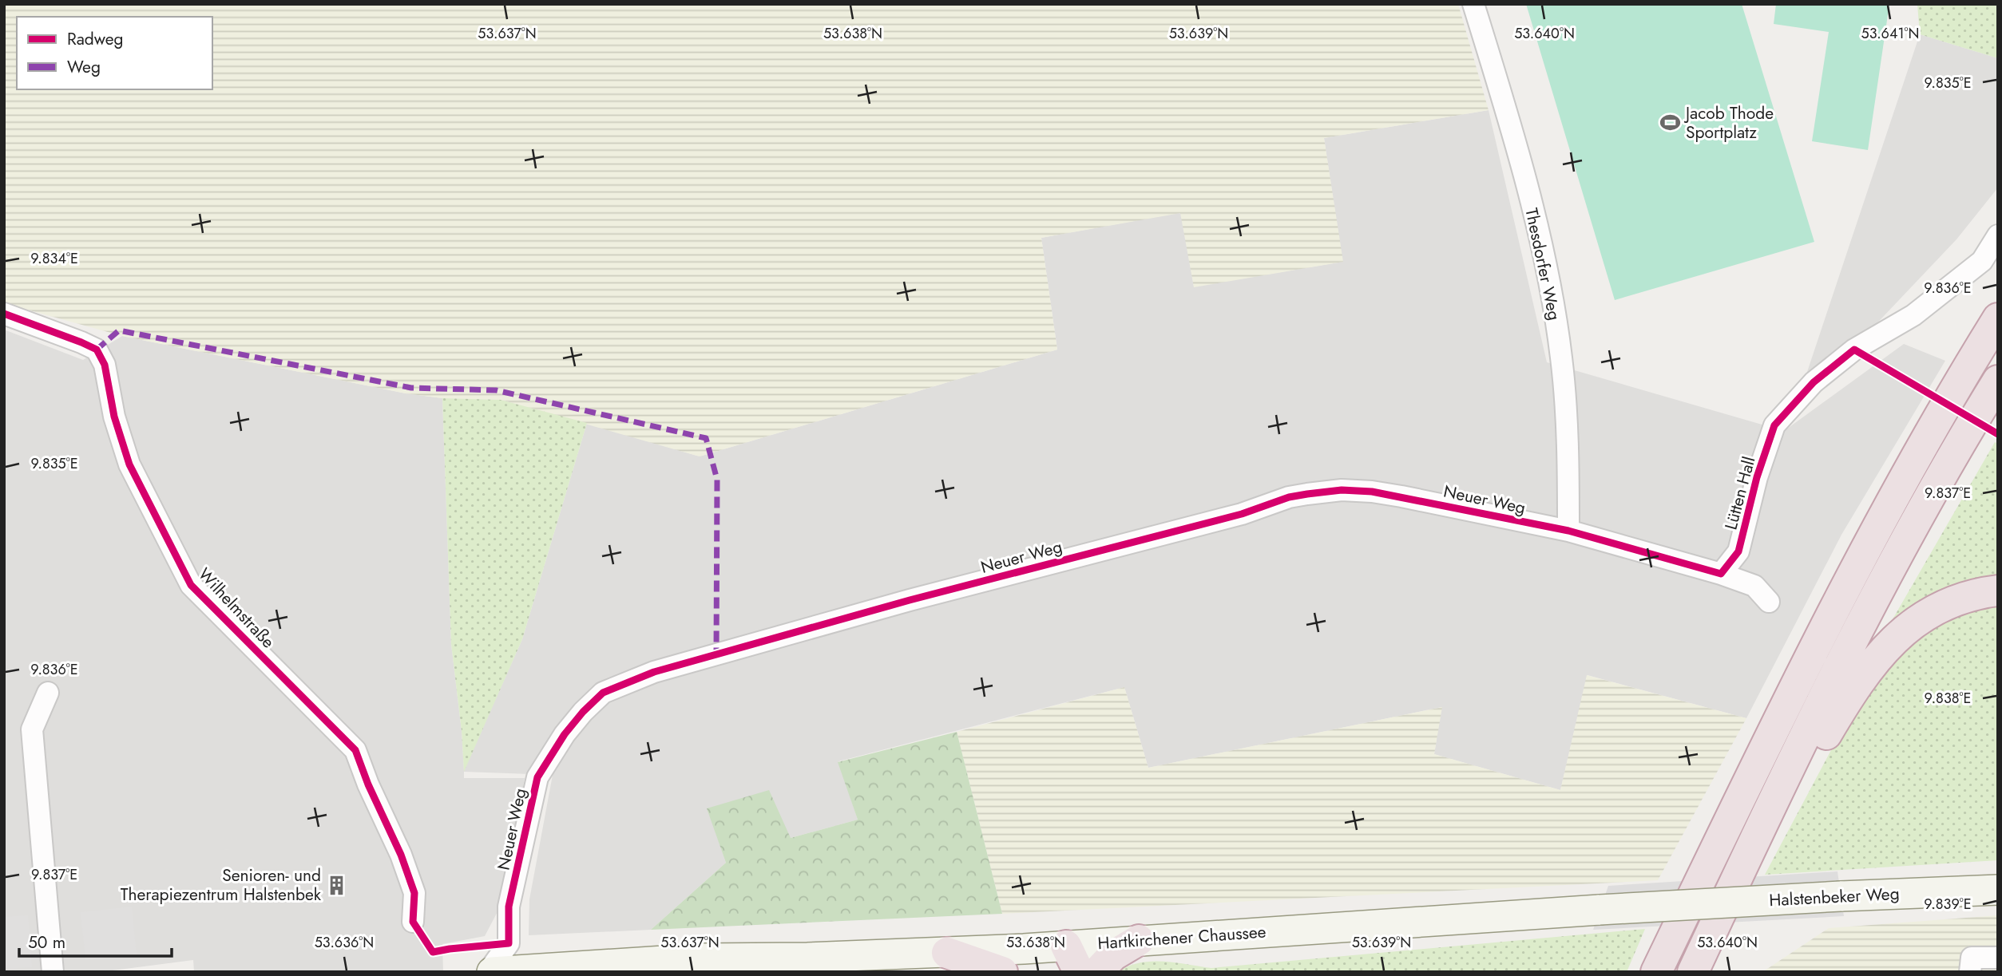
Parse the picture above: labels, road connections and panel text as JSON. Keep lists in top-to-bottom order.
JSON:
{
  "streets": {
    "main road": ["Halstenbeker Weg", "Hartkirchener Chaussee"],
    "street": [
      "Thesdorfer Weg",
      "Lütten Hall",
      "Neuer Weg",
      "Wilhelmstraße"
    ]
  },
  "crossings": [
    ["Thesdorfer Weg", "Neuer Weg"],
    ["Lütten Hall", "Neuer Weg"],
    ["Neuer Weg", "Hartkirchener Chaussee"],
    ["Halstenbeker Weg", "Hartkirchener Chaussee"]
  ],
  "places": {
    "sports": ["Jacob Thode Sportplatz"],
    "building": ["Senioren- und Therapiezentrum Halstenbek"]
  },
  "legend": ["Radweg", "Weg"],
  "scale_bar": "50 m",
  "coordinates": [
    "53.637°N",
    "53.638°N",
    "53.639°N",
    "53.640°N",
    "53.641°N",
    "9.835°E",
    "9.834°E",
    "9.836°E",
    "9.837°E",
    "9.838°E",
    "9.839°E",
    "53.636°N"
  ]
}
